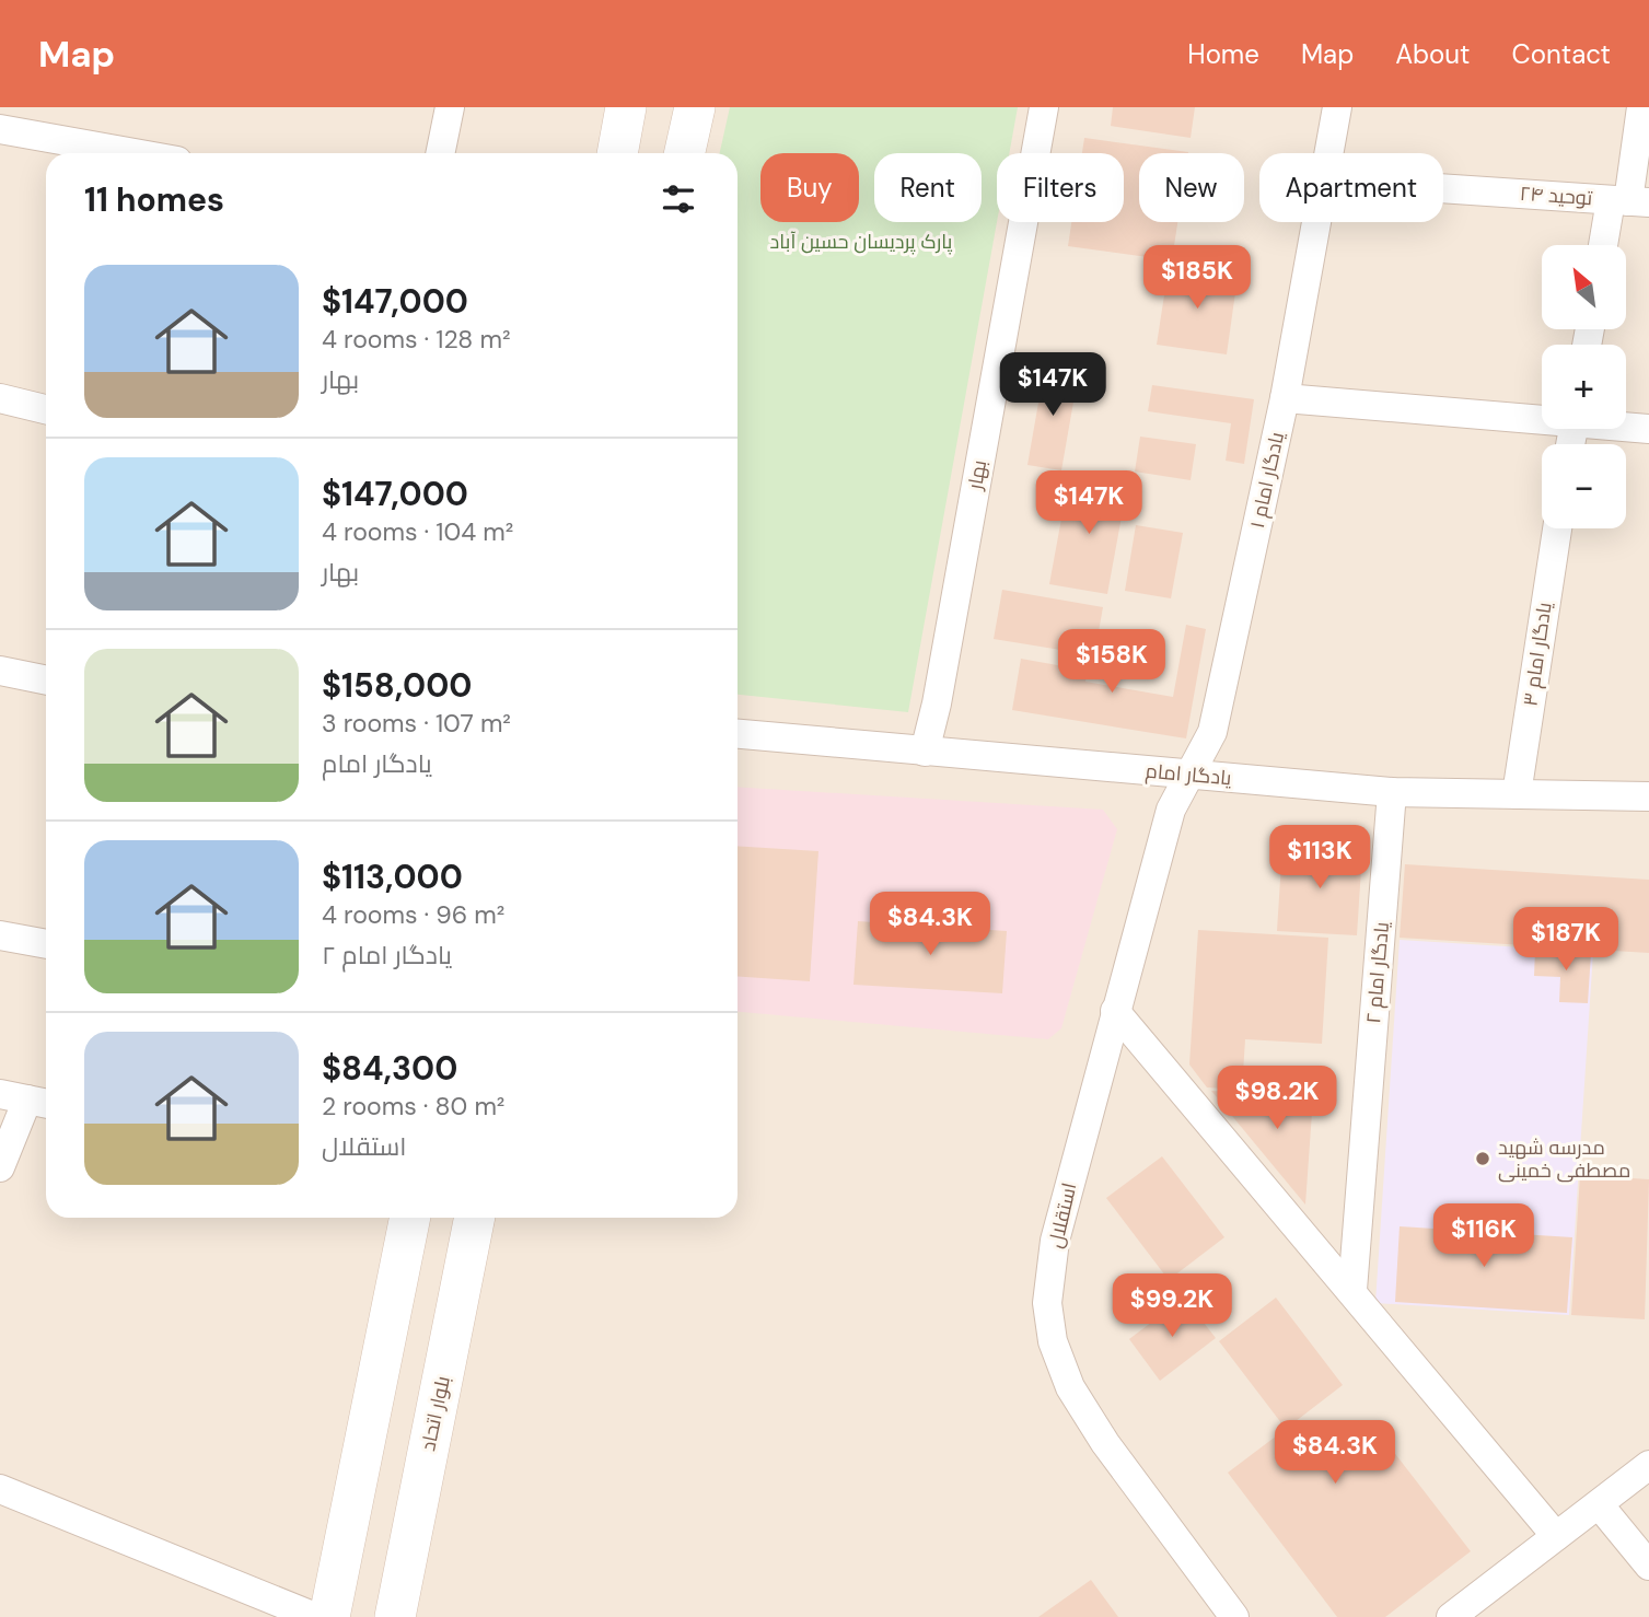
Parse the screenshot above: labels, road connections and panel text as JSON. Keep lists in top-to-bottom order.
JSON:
{
  "streets": {
    "street": [
      "توحید ۲۴",
      "بهار",
      "یادگار امام ۱",
      "یادگار امام ۳",
      "یادگار امام",
      "یادگار امام ۲",
      "استقلال",
      "بلوار اتحاد"
    ]
  },
  "crossings": [
    ["بهار", "یادگار امام"],
    ["یادگار امام ۱", "یادگار امام"],
    ["یادگار امام ۱", "استقلال"],
    ["یادگار امام ۳", "یادگار امام"],
    ["یادگار امام", "یادگار امام ۲"],
    ["یادگار امام", "استقلال"]
  ],
  "parks": ["پارک پردیسان حسین آباد"],
  "places": ["مدرسه شهید مصطفی خمینی"],
  "north": "top left",
  "page": {
    "header": "Map",
    "nav": [
      "Home",
      "Map",
      "About",
      "Contact"
    ],
    "chip": [
      "Buy",
      "Rent",
      "Filters",
      "New",
      "Apartment"
    ],
    "heading": "11 homes",
    "map_buttons": ["+", "−"],
    "price": [
      "$185K",
      "$147K",
      "$147K",
      "$158K",
      "$113K",
      "$84.3K",
      "$187K",
      "$98.2K",
      "$116K",
      "$99.2K",
      "$84.3K"
    ],
    "list": [
      {
        "name": "$147,000",
        "note": "4 rooms · 128 m² · بهار"
      },
      {
        "name": "$147,000",
        "note": "4 rooms · 104 m² · بهار"
      },
      {
        "name": "$158,000",
        "note": "3 rooms · 107 m² · یادگار امام"
      },
      {
        "name": "$113,000",
        "note": "4 rooms · 96 m² · یادگار امام ۲"
      },
      {
        "name": "$84,300",
        "note": "2 rooms · 80 m² · استقلال"
      }
    ]
  }
}
